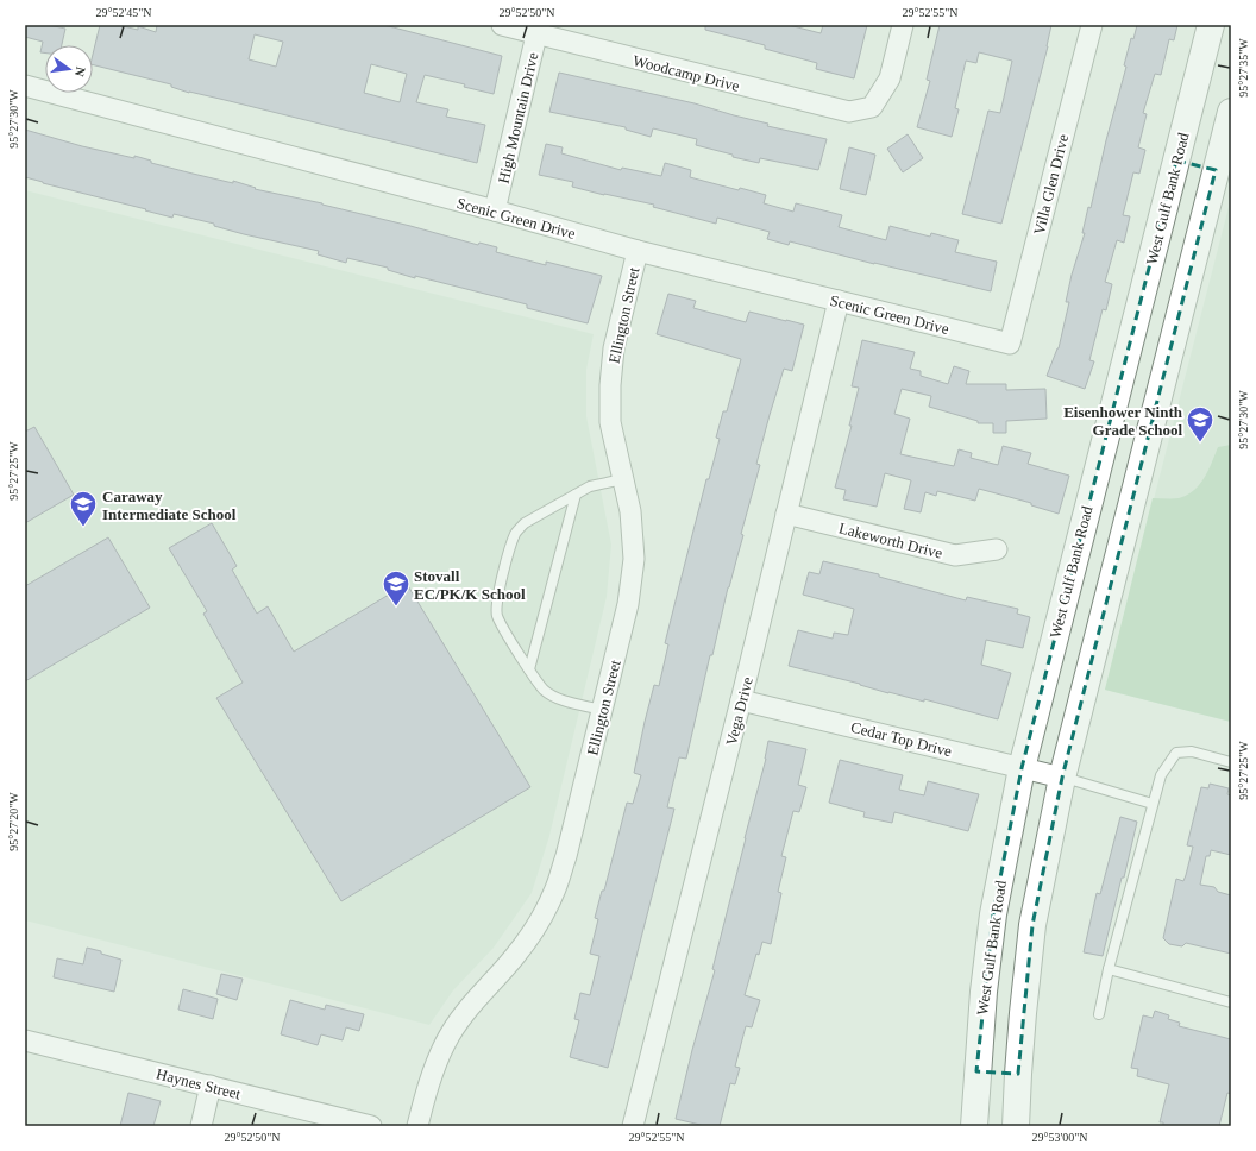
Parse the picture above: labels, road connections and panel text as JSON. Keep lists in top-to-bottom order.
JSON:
{
  "streets": {
    "main road": ["West Gulf Bank Road"],
    "street": [
      "Woodcamp Drive",
      "High Mountain Drive",
      "Villa Glen Drive",
      "Scenic Green Drive",
      "Ellington Street",
      "Lakeworth Drive",
      "Vega Drive",
      "Cedar Top Drive",
      "Haynes Street"
    ]
  },
  "crossings": [
    ["Woodcamp Drive", "High Mountain Drive"],
    ["High Mountain Drive", "Scenic Green Drive"],
    ["Villa Glen Drive", "Scenic Green Drive"],
    ["West Gulf Bank Road", "Cedar Top Drive"],
    ["Scenic Green Drive", "Ellington Street"],
    ["Scenic Green Drive", "Vega Drive"],
    ["Lakeworth Drive", "Vega Drive"],
    ["Vega Drive", "Cedar Top Drive"]
  ],
  "places": {
    "school or university": ["Eisenhower Ninth Grade School", "Caraway Intermediate School", "Stovall EC/PK/K School"]
  },
  "north": "right",
  "coordinates": [
    "29°52'45\"N",
    "29°52'50\"N",
    "29°52'55\"N",
    "95°27'35\"W",
    "95°27'30\"W",
    "95°27'25\"W",
    "95°27'20\"W",
    "29°53'00\"N"
  ]
}
